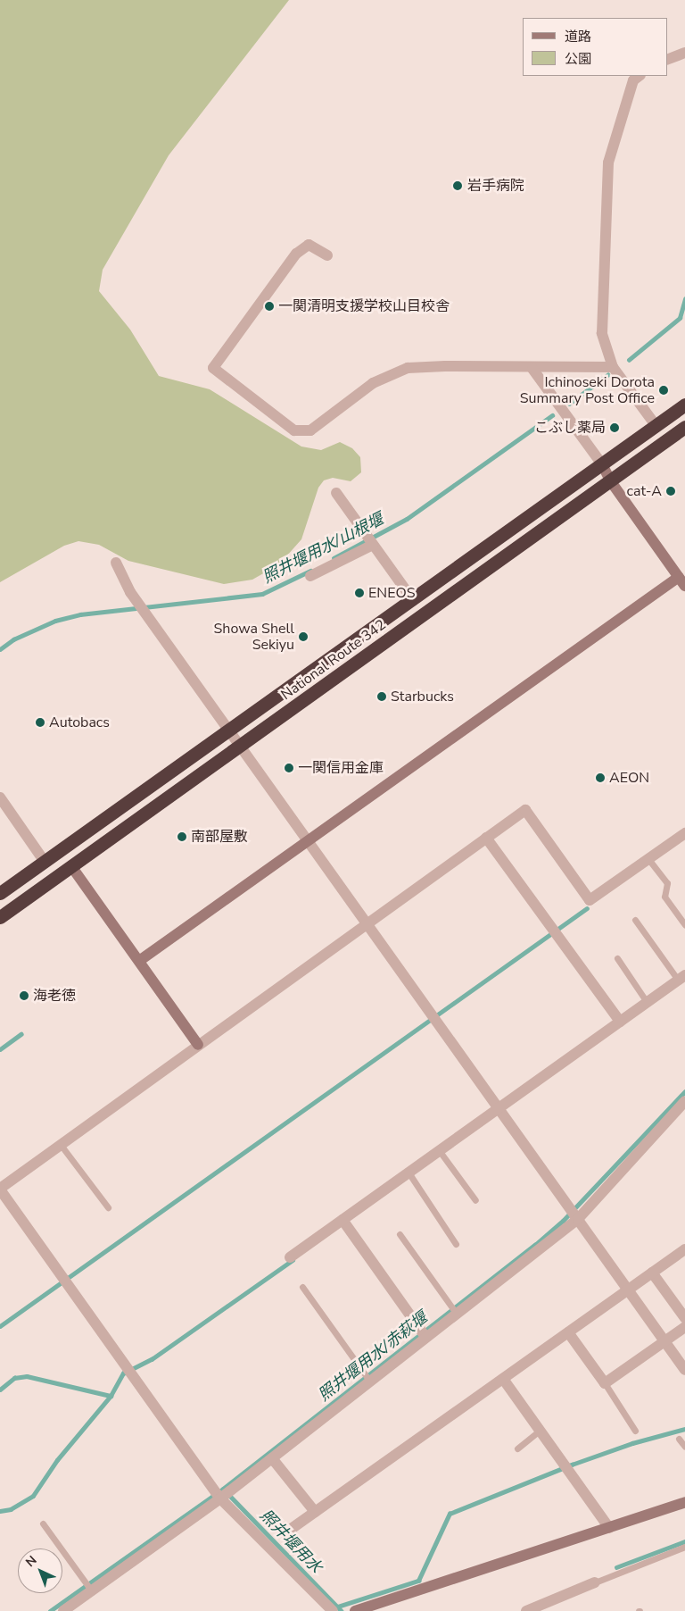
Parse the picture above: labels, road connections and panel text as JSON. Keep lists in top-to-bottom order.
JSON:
{
  "streets": {
    "highway": ["National Route 342"]
  },
  "water": ["照井堰用水/山根堰", "照井堰用水/赤萩堰", "照井堰用水"],
  "places": [
    "岩手病院",
    "一関清明支援学校山目校舎",
    "Ichinoseki Dorota Summary Post Office",
    "こぶし薬局",
    "cat-A",
    "ENEOS",
    "Showa Shell Sekiyu",
    "Starbucks",
    "Autobacs",
    "一関信用金庫",
    "AEON",
    "南部屋敷",
    "海老徳"
  ],
  "legend": ["道路", "公園"],
  "north": "top left"
}
